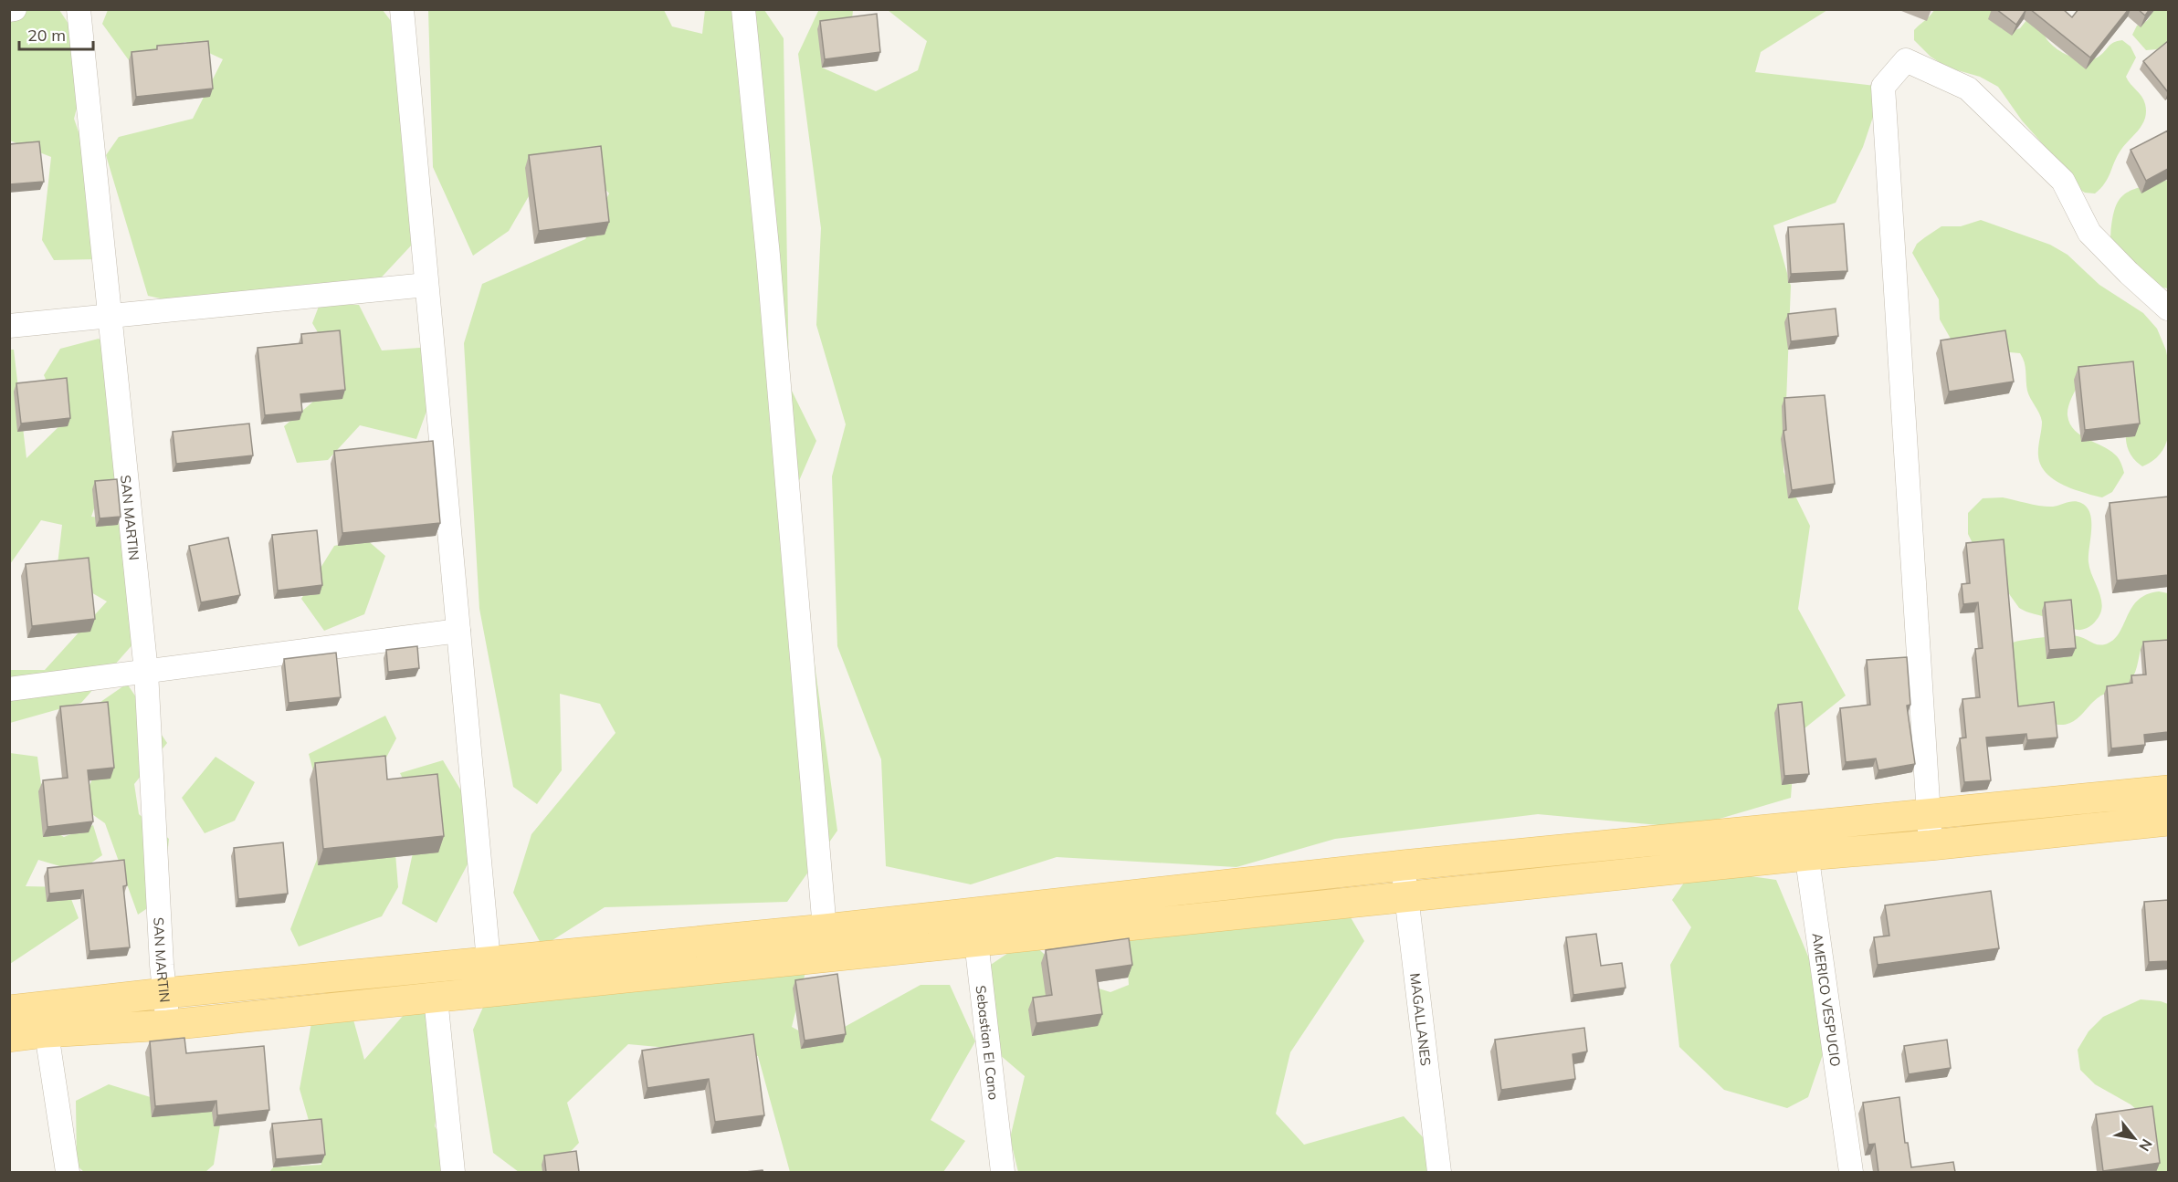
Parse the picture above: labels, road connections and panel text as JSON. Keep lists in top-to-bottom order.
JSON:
{
  "streets": {
    "street": [
      "SAN MARTIN",
      "AMERICO VESPUCIO",
      "MAGALLANES",
      "Sebastian El Cano"
    ]
  },
  "scale_bar": "20 m",
  "north": "bottom right"
}
